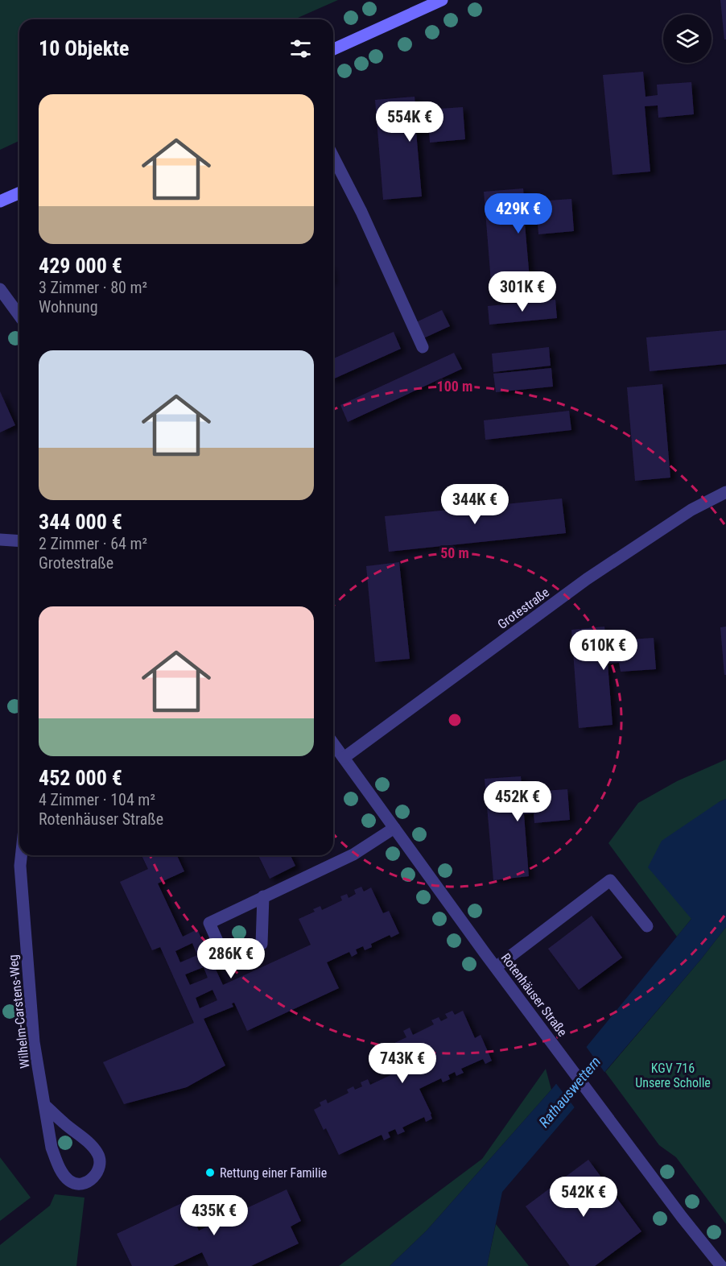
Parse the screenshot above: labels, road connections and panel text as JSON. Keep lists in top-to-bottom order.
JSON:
{
  "streets": {
    "street": ["Grotestraße", "Rotenhäuser Straße", "Wilhelm-Carstens-Weg"]
  },
  "crossings": [
    ["Grotestraße", "Rotenhäuser Straße"]
  ],
  "water": ["Rathauswettern"],
  "parks": ["KGV 716 Unsere Scholle"],
  "places": ["Rettung einer Familie"],
  "page": {
    "heading": "10 Objekte",
    "list": [
      {
        "name": "429 000 €",
        "note": "3 Zimmer · 80 m² · Wohnung"
      },
      {
        "name": "344 000 €",
        "note": "2 Zimmer · 64 m² · Grotestraße"
      },
      {
        "name": "452 000 €",
        "note": "4 Zimmer · 104 m² · Rotenhäuser Straße"
      }
    ],
    "price": [
      "554K €",
      "429K €",
      "301K €",
      "344K €",
      "610K €",
      "452K €",
      "286K €",
      "743K €",
      "542K €",
      "435K €"
    ]
  },
  "rings": ["100 m", "50 m"]
}
